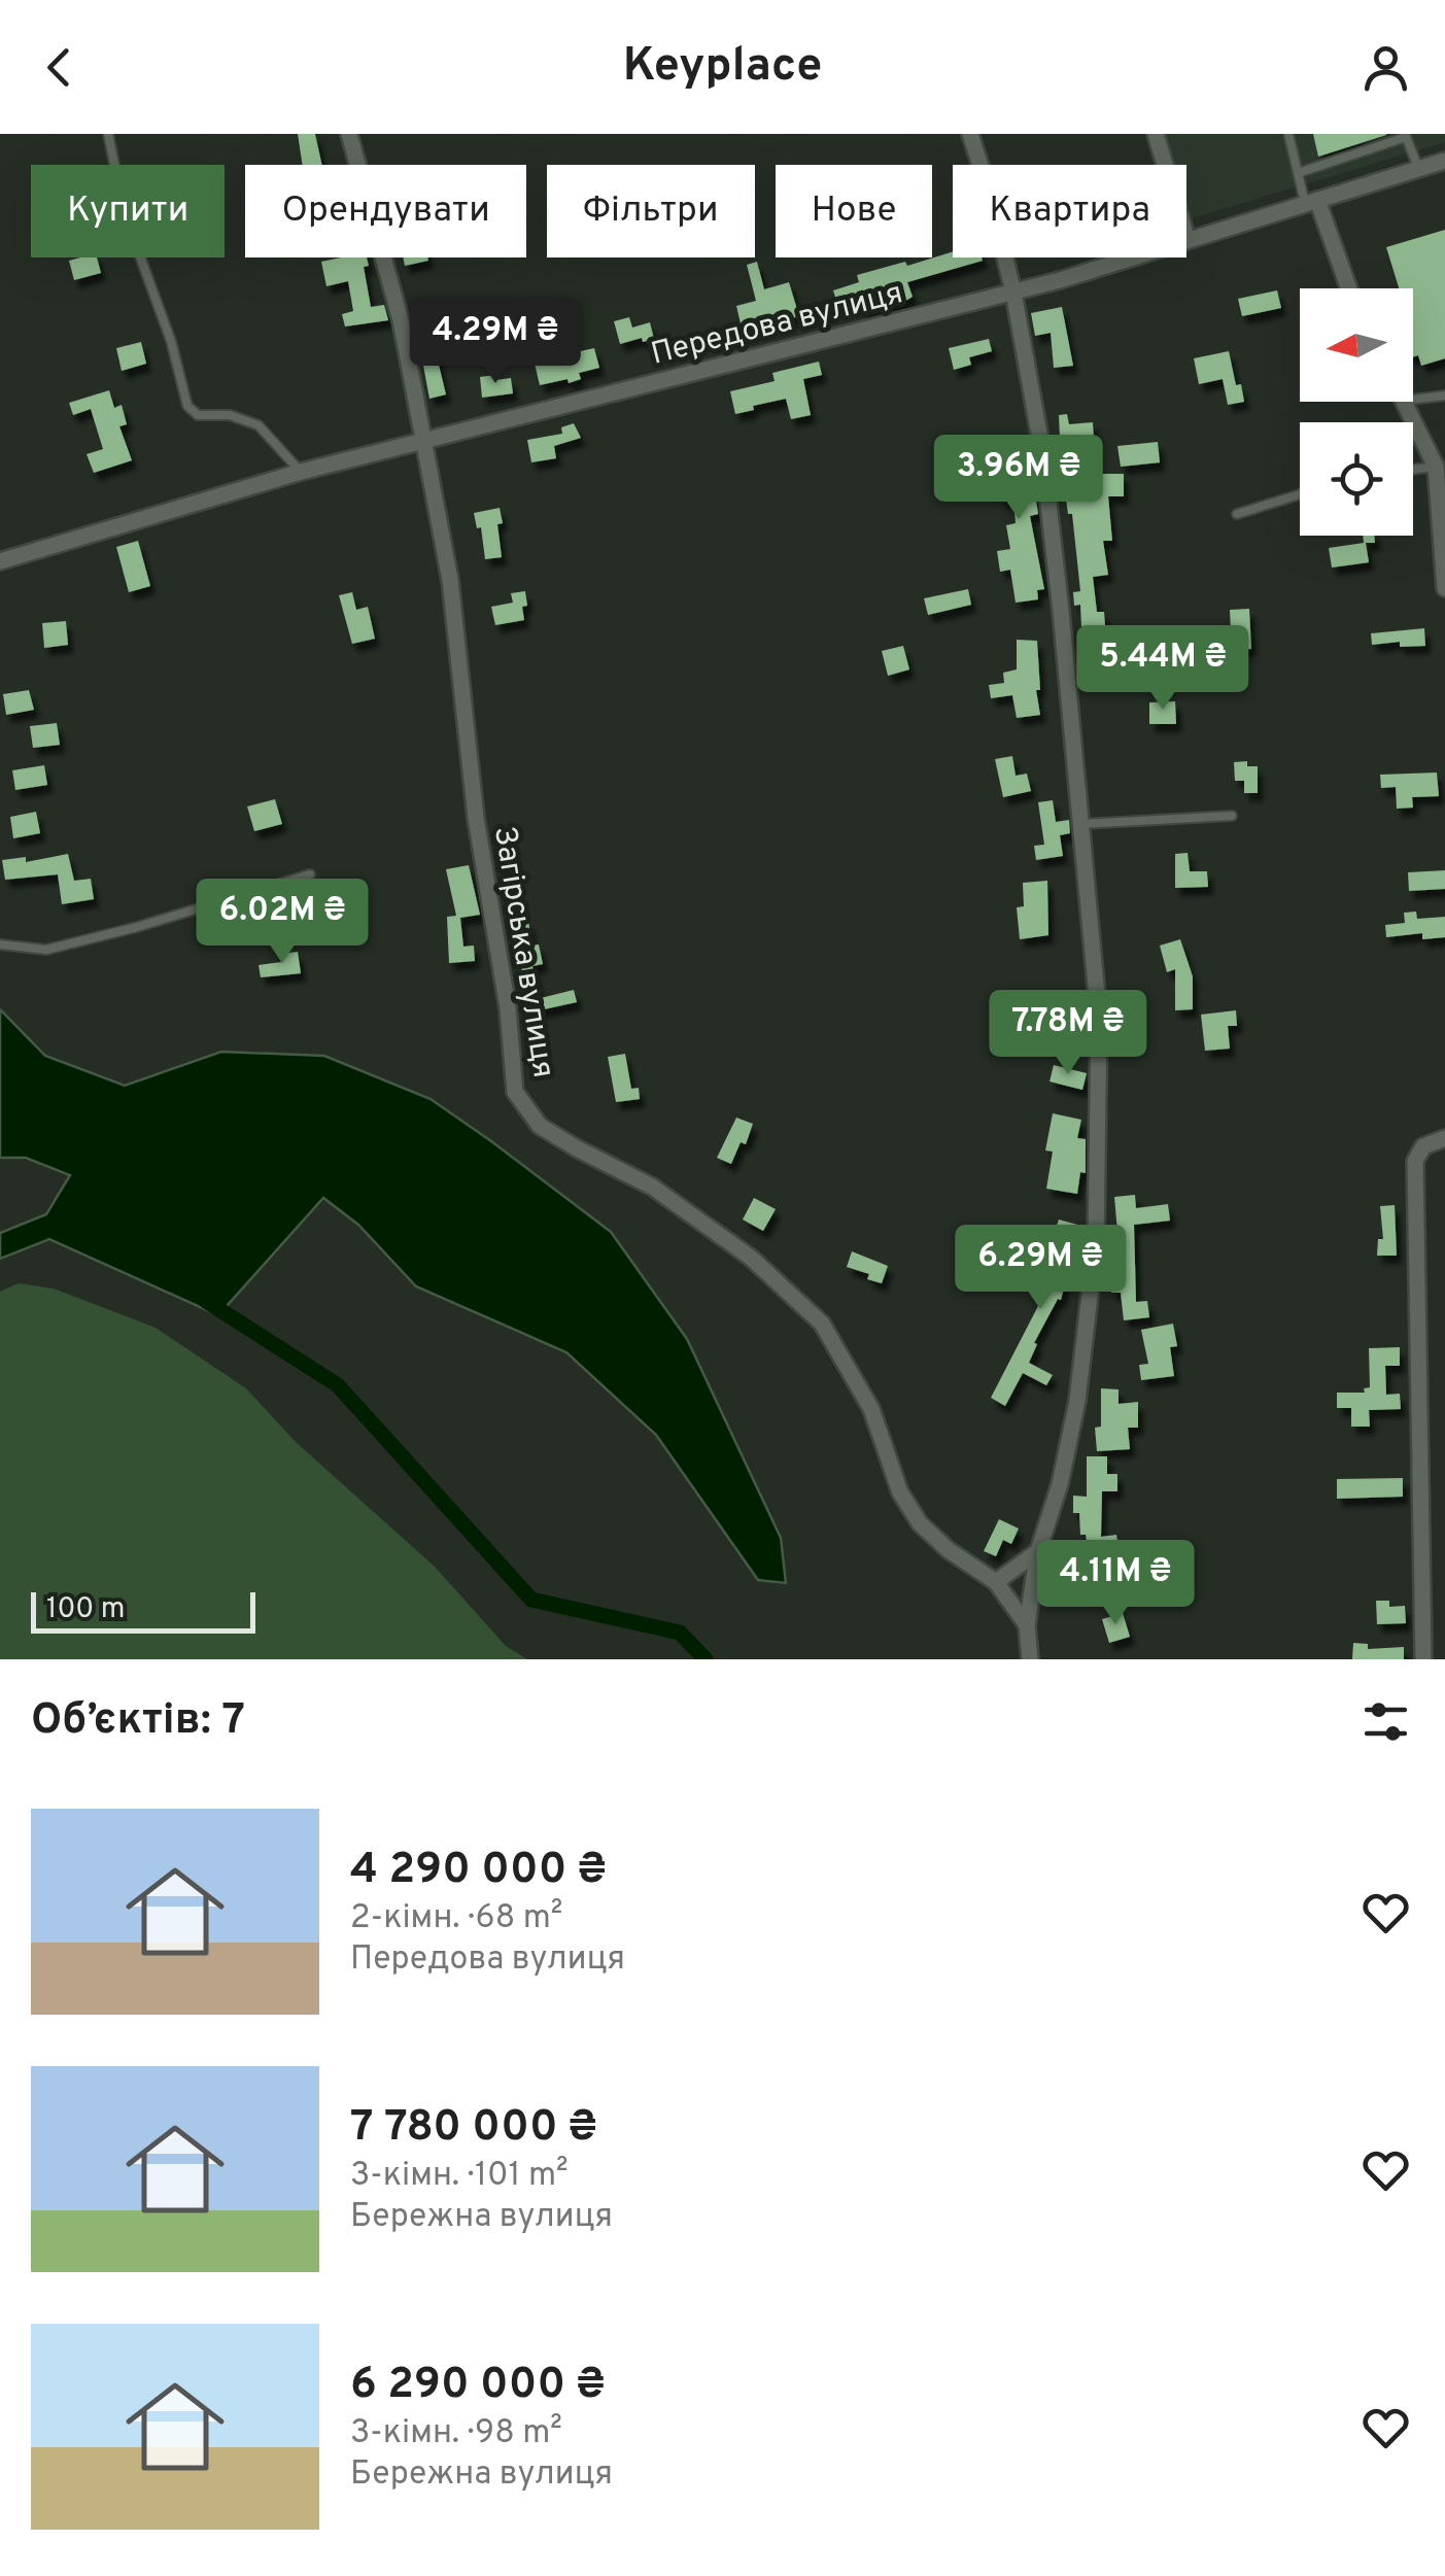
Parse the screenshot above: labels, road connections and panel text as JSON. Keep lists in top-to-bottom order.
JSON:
{
  "streets": {
    "street": ["Передова вулиця", "Загірська вулиця"]
  },
  "crossings": [
    ["Передова вулиця", "Загірська вулиця"]
  ],
  "scale_bar": "100 m",
  "north": "left",
  "page": {
    "header": "Keyplace",
    "chip": [
      "Купити",
      "Орендувати",
      "Фільтри",
      "Нове",
      "Квартира"
    ],
    "price": [
      "4.29M ₴",
      "3.96M ₴",
      "5.44M ₴",
      "6.02M ₴",
      "7.78M ₴",
      "6.29M ₴",
      "4.11M ₴"
    ],
    "scale": "100 m",
    "heading": "Об’єктів: 7",
    "list": [
      {
        "name": "4 290 000 ₴",
        "note": "2-кімн. · 68 m² · Передова вулиця"
      },
      {
        "name": "7 780 000 ₴",
        "note": "3-кімн. · 101 m² · Бережна вулиця"
      },
      {
        "name": "6 290 000 ₴",
        "note": "3-кімн. · 98 m² · Бережна вулиця"
      }
    ]
  }
}
